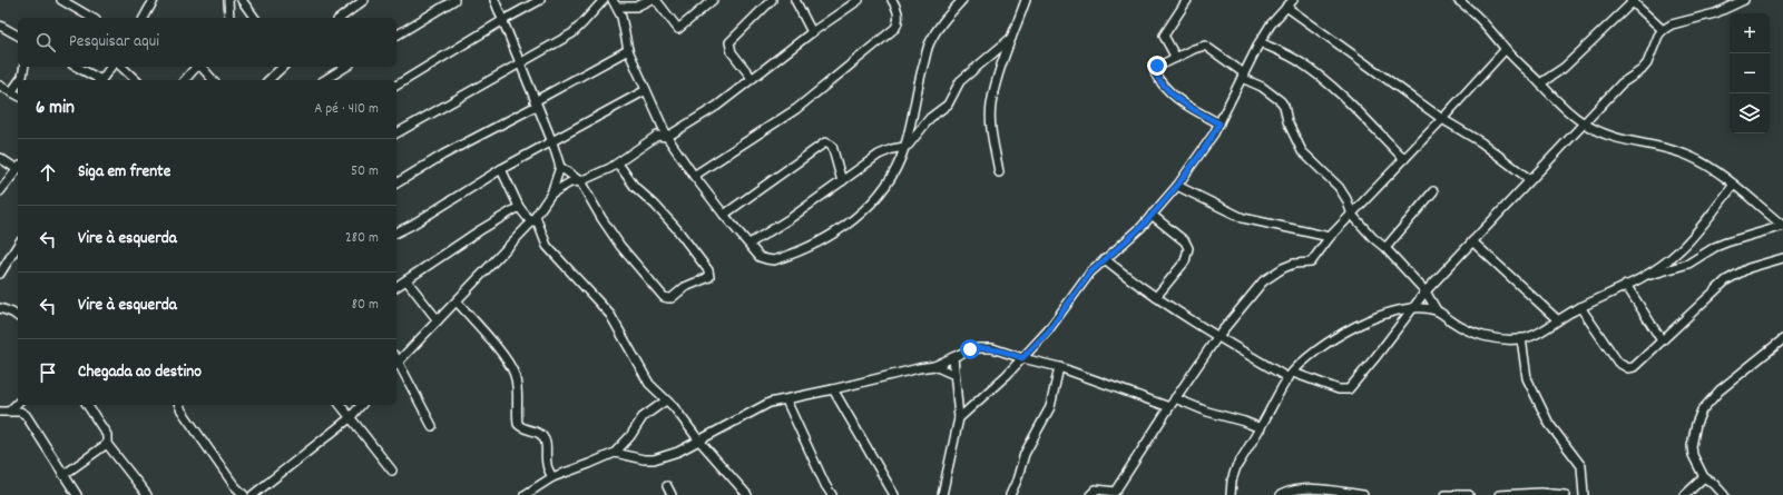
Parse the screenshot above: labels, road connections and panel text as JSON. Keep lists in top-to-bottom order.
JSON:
{
  "page": {
    "map_buttons": ["+", "−"],
    "search": "Pesquisar aqui",
    "heading": ["6 min", "A pé · 410 m"],
    "list": [
      ["Siga em frente", "50 m"],
      ["Vire à esquerda", "280 m"],
      ["Vire à esquerda", "80 m"],
      "Chegada ao destino"
    ]
  }
}
